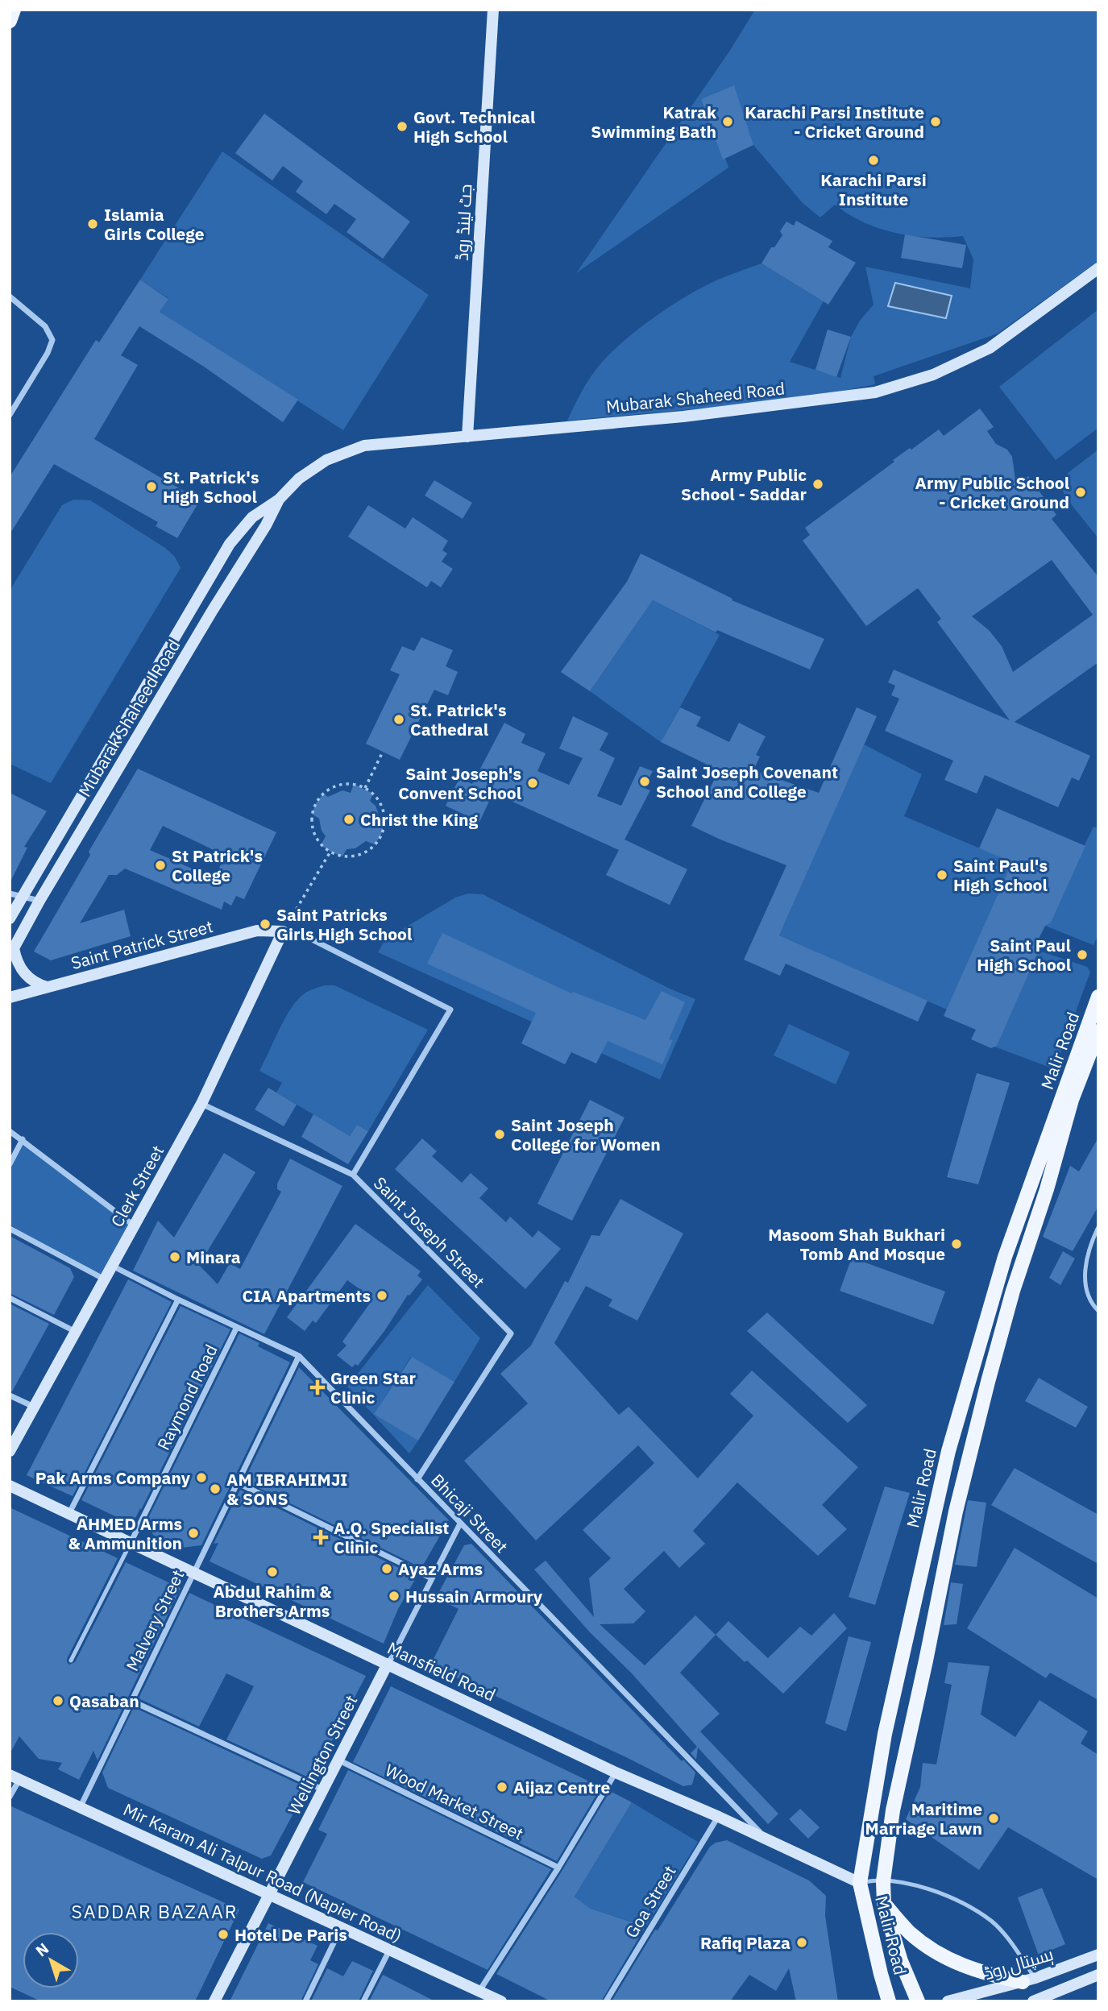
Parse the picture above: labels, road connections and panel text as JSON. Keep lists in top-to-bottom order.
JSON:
{
  "streets": {
    "main road": ["Malir Road"],
    "street": [
      "جٹ لینڈ روڈ",
      "Mubarak Shaheed Road",
      "Saint Patrick Street",
      "Clerk Street",
      "Saint Joseph Street",
      "Raymond Road",
      "Bhicaji Street",
      "Malvery Street",
      "Mansfield Road",
      "Wellington Street",
      "Wood Market Street",
      "Mir Karam Ali Talpur Road (Napier Road)",
      "Goa Street",
      "ہسپتال روڈ"
    ]
  },
  "crossings": [
    ["جٹ لینڈ روڈ", "Mubarak Shaheed Road"],
    ["Saint Patrick Street", "Clerk Street"],
    ["Saint Patrick Street", "Saint Joseph Street"],
    ["Malir Road", "Mansfield Road"],
    ["Clerk Street", "Saint Joseph Street"],
    ["Clerk Street", "Bhicaji Street"],
    ["Saint Joseph Street", "Bhicaji Street"],
    ["Raymond Road", "Bhicaji Street"],
    ["Raymond Road", "Mansfield Road"],
    ["Bhicaji Street", "Malvery Street"],
    ["Bhicaji Street", "Mansfield Road"],
    ["Bhicaji Street", "Wellington Street"],
    ["Malvery Street", "Mansfield Road"],
    ["Malvery Street", "Mir Karam Ali Talpur Road (Napier Road)"],
    ["Mansfield Road", "Wellington Street"],
    ["Mansfield Road", "Goa Street"],
    ["Wellington Street", "Wood Market Street"],
    ["Wellington Street", "Mir Karam Ali Talpur Road (Napier Road)"]
  ],
  "districts": ["SADDAR BAZAAR"],
  "places": {
    "other": [
      "Katrak Swimming Bath",
      "Karachi Parsi Institute - Cricket Ground",
      "Govt. Technical High School",
      "Karachi Parsi Institute",
      "Islamia Girls College",
      "Army Public School - Saddar",
      "St. Patrick's High School",
      "Army Public School - Cricket Ground",
      "St. Patrick's Cathedral",
      "Saint Joseph Covenant School and College",
      "Saint Joseph's Convent School",
      "Christ the King",
      "St Patrick's College",
      "Saint Paul's High School",
      "Saint Patricks Girls High School",
      "Saint Paul High School",
      "Saint Joseph College for Women",
      "Masoom Shah Bukhari Tomb And Mosque",
      "Minara",
      "CIA Apartments",
      "Pak Arms Company",
      "AM IBRAHIMJI & SONS",
      "AHMED Arms & Ammunition",
      "Ayaz Arms",
      "Abdul Rahim & Brothers Arms",
      "Hussain Armoury",
      "Qasaban",
      "Aijaz Centre",
      "Maritime Marriage Lawn",
      "Hotel De Paris",
      "Rafiq Plaza"
    ],
    "health": ["Green Star Clinic", "A.Q. Specialist Clinic"]
  },
  "north": "top left"
}
